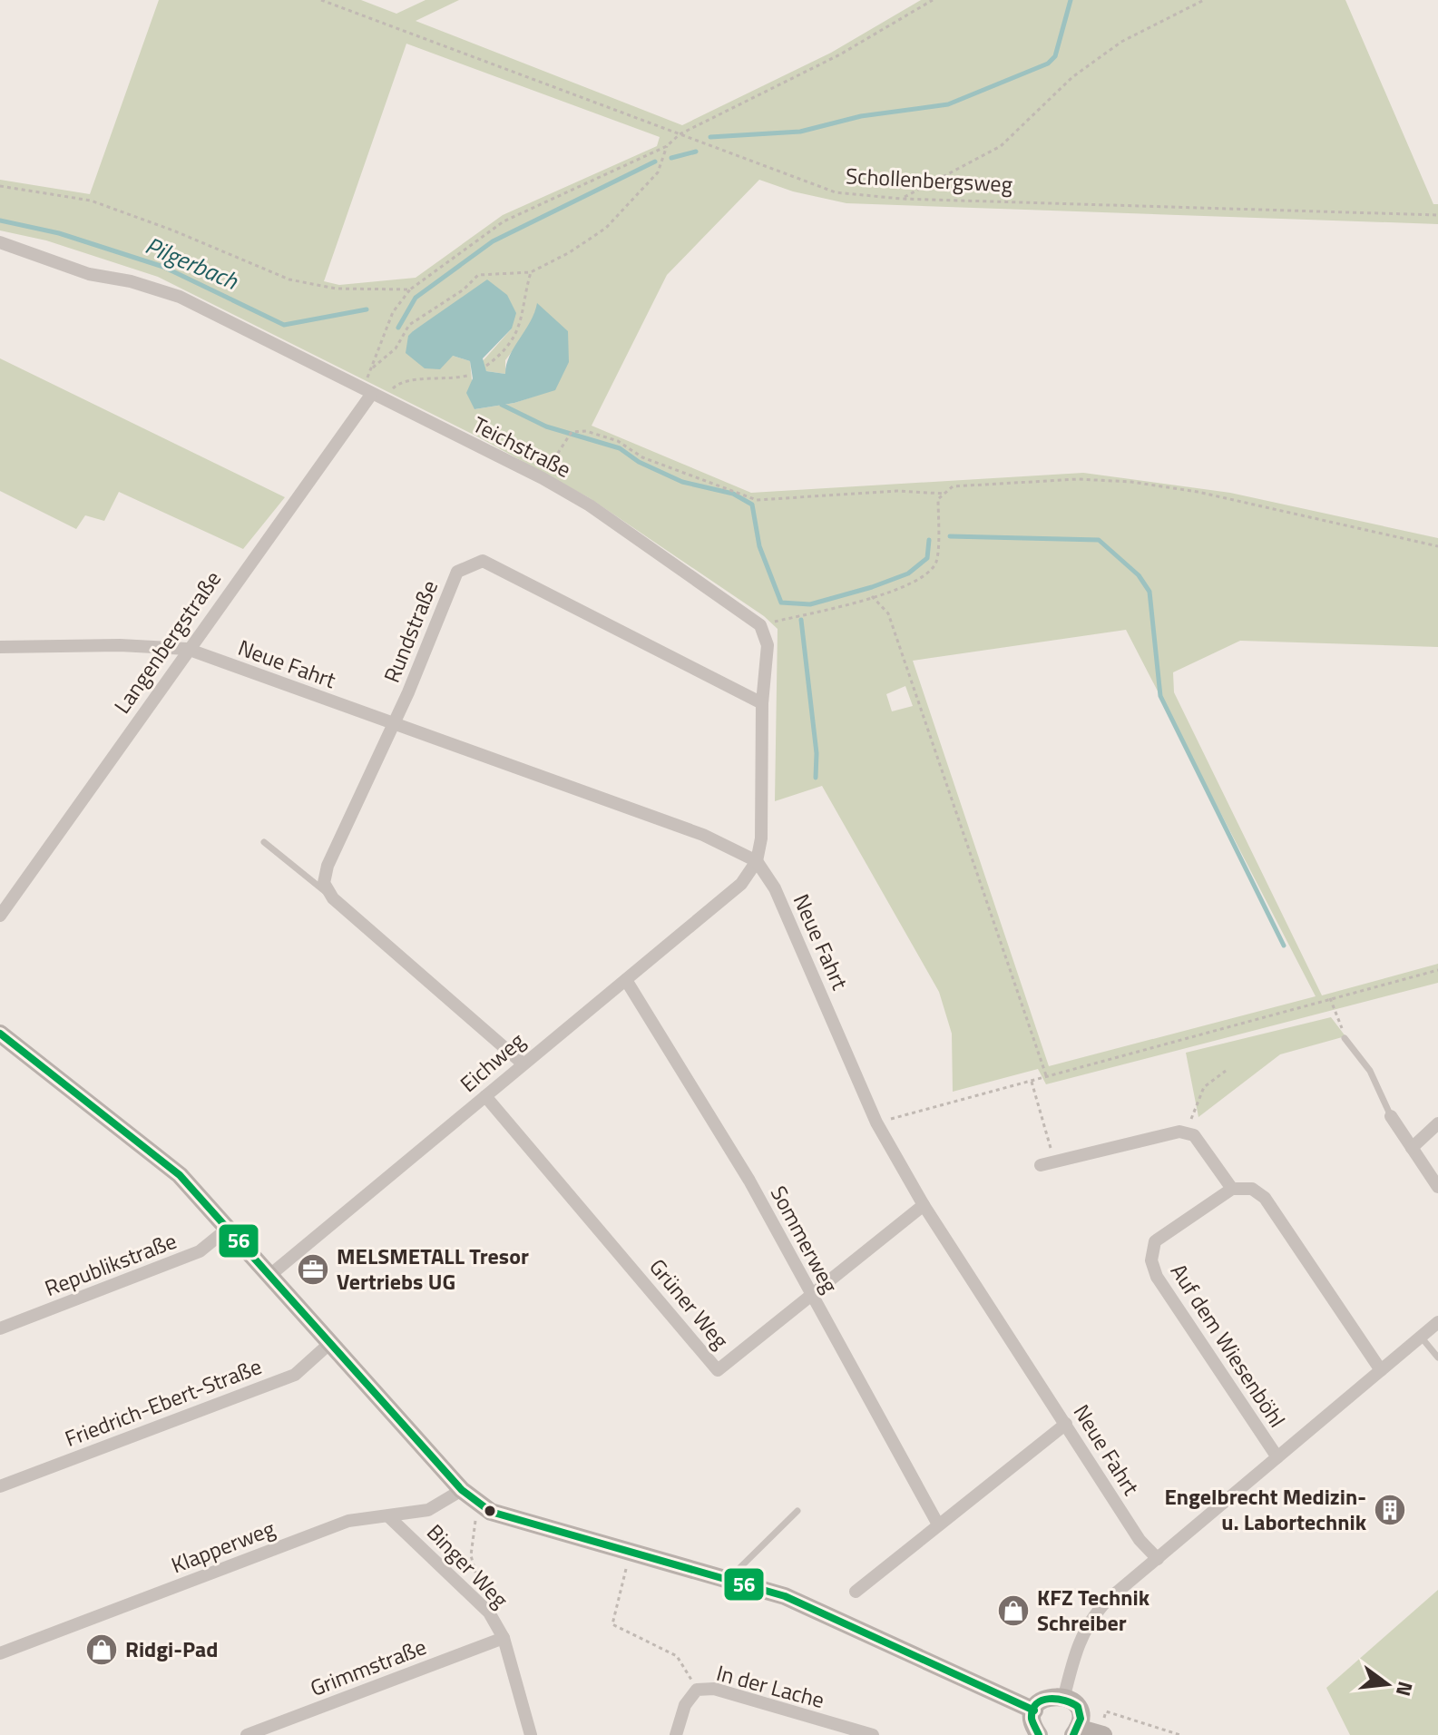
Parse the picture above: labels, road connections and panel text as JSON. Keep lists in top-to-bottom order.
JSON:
{
  "streets": {
    "street": [
      "Teichstraße",
      "Rundstraße",
      "Langenbergstraße",
      "Neue Fahrt",
      "Eichweg",
      "Sommerweg",
      "Republikstraße",
      "Grüner Weg",
      "Auf dem Wiesenböhl",
      "Friedrich-Ebert-Straße",
      "Klapperweg",
      "Binger Weg",
      "Grimmstraße",
      "In der Lache"
    ],
    "path": ["Schollenbergsweg"]
  },
  "crossings": [
    ["Teichstraße", "Langenbergstraße"],
    ["Rundstraße", "Neue Fahrt"],
    ["Langenbergstraße", "Neue Fahrt"],
    ["Neue Fahrt", "Eichweg"],
    ["Neue Fahrt", "Grüner Weg"],
    ["Eichweg", "Sommerweg"],
    ["Eichweg", "Grüner Weg"],
    ["Sommerweg", "Grüner Weg"],
    ["Klapperweg", "Binger Weg"],
    ["Binger Weg", "Grimmstraße"]
  ],
  "water": ["Pilgerbach"],
  "places": {
    "office": ["MELSMETALL Tresor Vertriebs UG"],
    "building": ["Engelbrecht Medizin- u. Labortechnik"],
    "shop": ["KFZ Technik Schreiber", "Ridgi-Pad"]
  },
  "lines": ["transit line 56"],
  "north": "right"
}
